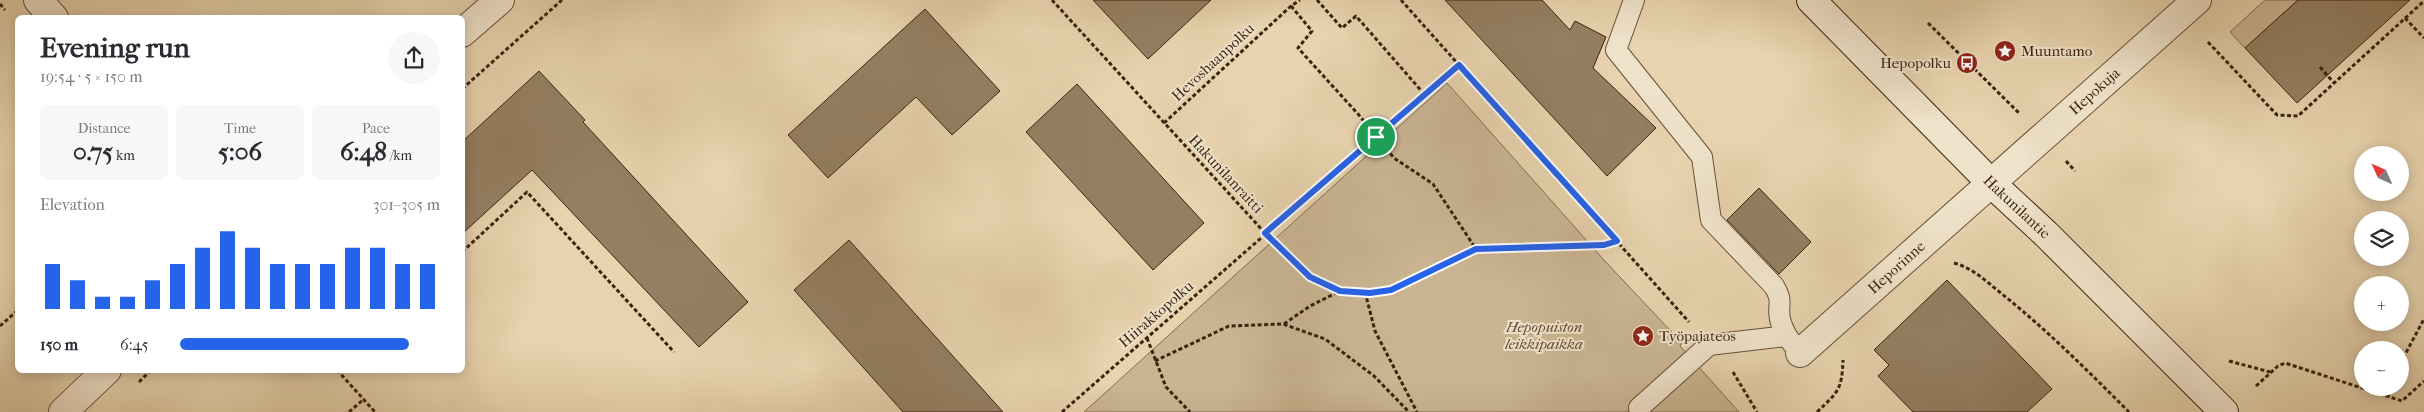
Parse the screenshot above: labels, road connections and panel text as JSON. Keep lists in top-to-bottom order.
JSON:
{
  "streets": {
    "street": ["Hepokuja", "Hakunilantie", "Heporinne"],
    "path": ["Hevoshaanpolku", "Hakunilanraitti", "Hiirakkopolku"]
  },
  "crossings": [
    ["Hevoshaanpolku", "Hakunilanraitti"],
    ["Hepokuja", "Hakunilantie"],
    ["Hepokuja", "Heporinne"],
    ["Hakunilanraitti", "Hiirakkopolku"],
    ["Hakunilantie", "Heporinne"]
  ],
  "parks": ["Hepopuiston leikkipaikka"],
  "places": {
    "place": ["Muuntamo", "Työpajateos"],
    "bus stop": ["Hepopolku"]
  },
  "north": "top left",
  "page": {
    "heading": ["Evening run", "19:54 · 5 × 150 m"],
    "stats": [
      ["Distance", "0.75 km"],
      ["Time", "5:06"],
      ["Pace", "6:48 /km"]
    ],
    "map_buttons": ["+", "−"],
    "chart": ["Elevation", "301–305 m"],
    "list": [
      {
        "name": "150 m",
        "note": "6:45"
      }
    ]
  }
}
